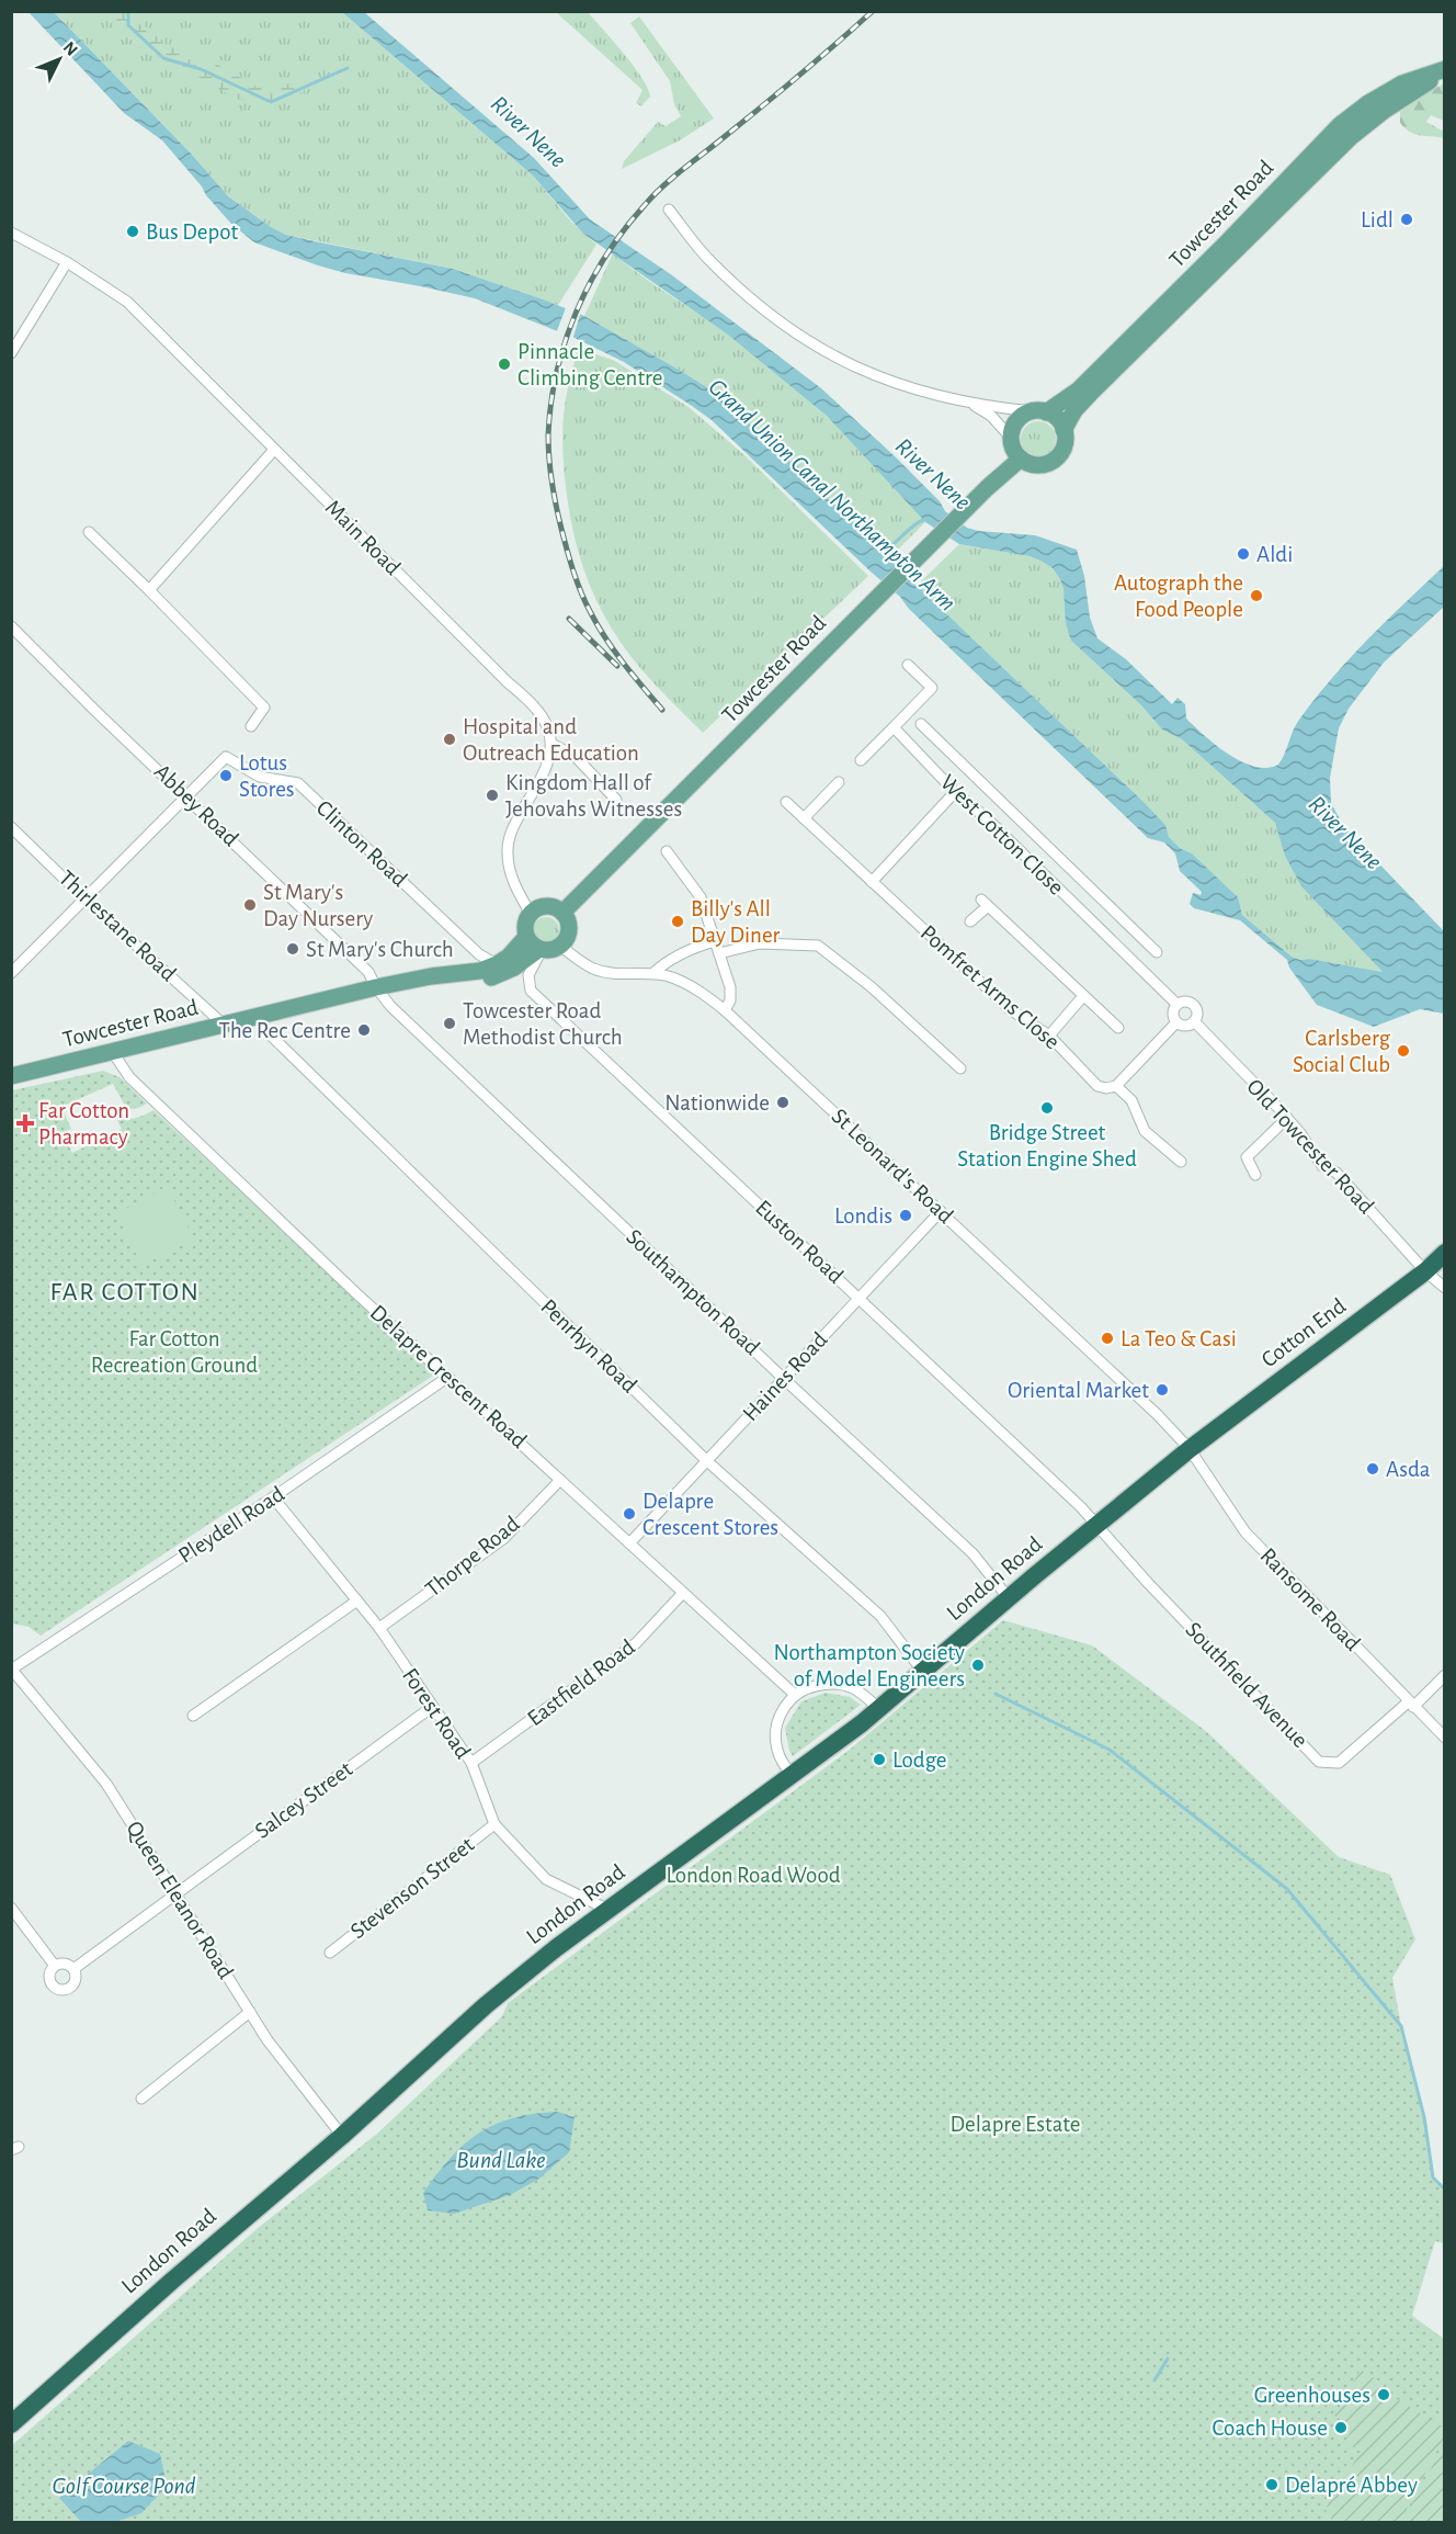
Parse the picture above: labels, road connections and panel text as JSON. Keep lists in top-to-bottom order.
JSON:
{
  "streets": {
    "highway": ["Cotton End", "London Road"],
    "main road": ["Towcester Road"],
    "street": [
      "Main Road",
      "Abbey Road",
      "West Cotton Close",
      "Clinton Road",
      "Thirlestane Road",
      "Pomfret Arms Close",
      "Old Towcester Road",
      "St Leonard's Road",
      "Euston Road",
      "Southampton Road",
      "Penrhyn Road",
      "Delapre Crescent Road",
      "Haines Road",
      "Pleydell Road",
      "Thorpe Road",
      "Ransome Road",
      "Eastfield Road",
      "Southfield Avenue",
      "Forest Road",
      "Salcey Street",
      "Stevenson Street",
      "Queen Eleanor Road"
    ]
  },
  "crossings": [
    ["Towcester Road", "Abbey Road"],
    ["Towcester Road", "Clinton Road"],
    ["Towcester Road", "Thirlestane Road"],
    ["Towcester Road", "St Leonard's Road"],
    ["Towcester Road", "Euston Road"],
    ["Towcester Road", "Southampton Road"],
    ["Towcester Road", "Penrhyn Road"],
    ["Towcester Road", "Delapre Crescent Road"],
    ["Abbey Road", "Clinton Road"],
    ["Abbey Road", "Southampton Road"],
    ["West Cotton Close", "Old Towcester Road"],
    ["Old Towcester Road", "Cotton End"],
    ["St Leonard's Road", "Euston Road"],
    ["St Leonard's Road", "Cotton End"],
    ["St Leonard's Road", "Haines Road"],
    ["St Leonard's Road", "London Road"],
    ["St Leonard's Road", "Ransome Road"],
    ["Euston Road", "Haines Road"],
    ["Euston Road", "London Road"],
    ["Euston Road", "Southfield Avenue"],
    ["Southampton Road", "Haines Road"],
    ["Southampton Road", "London Road"],
    ["Cotton End", "London Road"],
    ["Cotton End", "Ransome Road"],
    ["Penrhyn Road", "Haines Road"],
    ["Penrhyn Road", "London Road"],
    ["Delapre Crescent Road", "Haines Road"],
    ["Delapre Crescent Road", "Pleydell Road"],
    ["Delapre Crescent Road", "Thorpe Road"],
    ["Delapre Crescent Road", "Eastfield Road"],
    ["Pleydell Road", "Forest Road"],
    ["Pleydell Road", "Queen Eleanor Road"],
    ["Thorpe Road", "Forest Road"],
    ["London Road", "Ransome Road"],
    ["London Road", "Southfield Avenue"],
    ["London Road", "Forest Road"],
    ["London Road", "Queen Eleanor Road"],
    ["Ransome Road", "Southfield Avenue"],
    ["Eastfield Road", "Forest Road"],
    ["Forest Road", "Salcey Street"],
    ["Forest Road", "Stevenson Street"],
    ["Salcey Street", "Queen Eleanor Road"]
  ],
  "districts": ["FAR COTTON"],
  "water": [
    "River Nene",
    "Grand Union Canal Northampton Arm",
    "Bund Lake",
    "Golf Course Pond"
  ],
  "parks": ["Far Cotton Recreation Ground", "London Road Wood", "Delapre Estate"],
  "places": {
    "other": [
      "Lidl",
      "Bus Depot",
      "Pinnacle Climbing Centre",
      "Aldi",
      "Autograph the Food People",
      "Hospital and Outreach Education",
      "Lotus Stores",
      "Kingdom Hall of Jehovahs Witnesses",
      "St Mary's Day Nursery",
      "Billy's All Day Diner",
      "St Mary's Church",
      "Towcester Road Methodist Church",
      "The Rec Centre",
      "Carlsberg Social Club",
      "Nationwide",
      "Bridge Street Station Engine Shed",
      "Londis",
      "La Teo & Casi",
      "Oriental Market",
      "Asda",
      "Delapre Crescent Stores",
      "Northampton Society of Model Engineers",
      "Lodge",
      "Greenhouses",
      "Coach House",
      "Delapré Abbey"
    ],
    "health": ["Far Cotton Pharmacy"]
  },
  "north": "top right"
}
